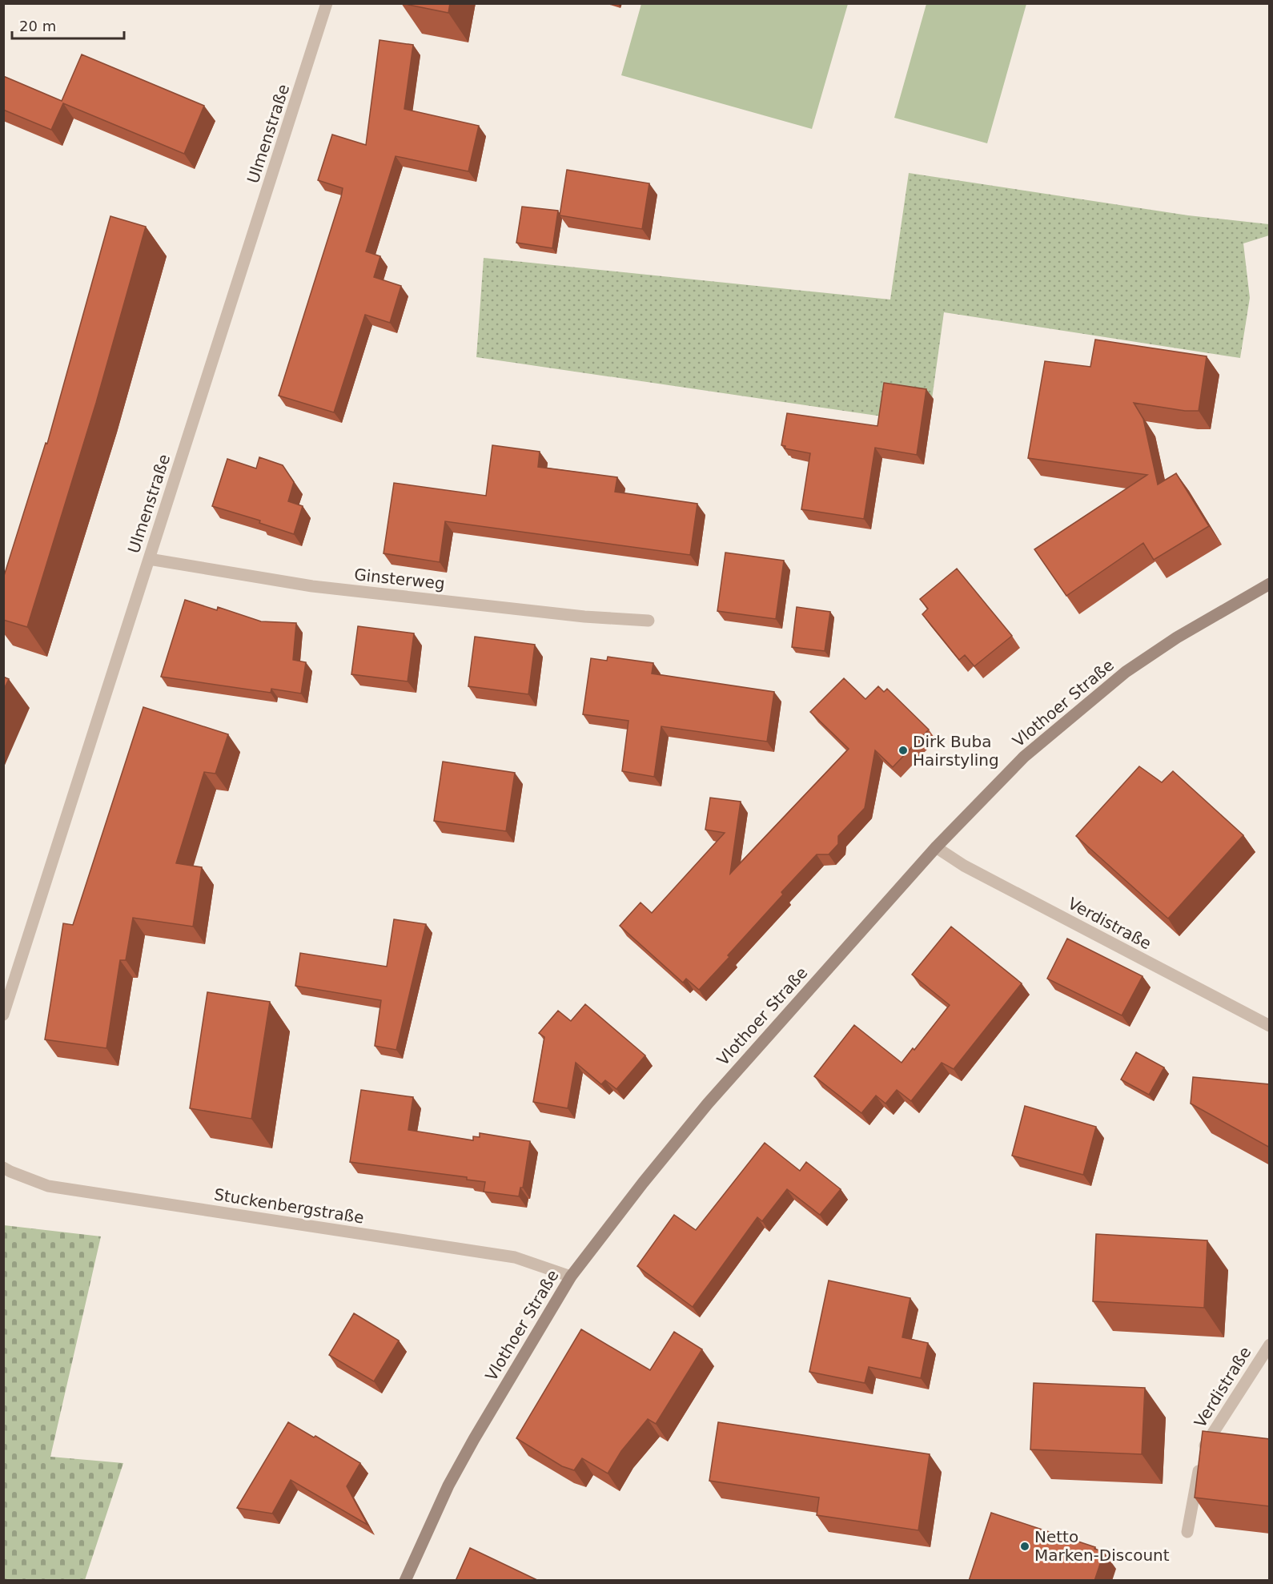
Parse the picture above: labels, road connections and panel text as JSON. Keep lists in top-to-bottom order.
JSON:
{
  "streets": {
    "street": [
      "Ulmenstraße",
      "Ginsterweg",
      "Vlothoer Straße",
      "Verdistraße",
      "Stuckenbergstraße"
    ]
  },
  "crossings": [
    ["Ulmenstraße", "Ginsterweg"],
    ["Vlothoer Straße", "Verdistraße"],
    ["Vlothoer Straße", "Stuckenbergstraße"]
  ],
  "places": ["Dirk Buba Hairstyling", "Netto Marken-Discount"],
  "scale_bar": "20 m"
}
